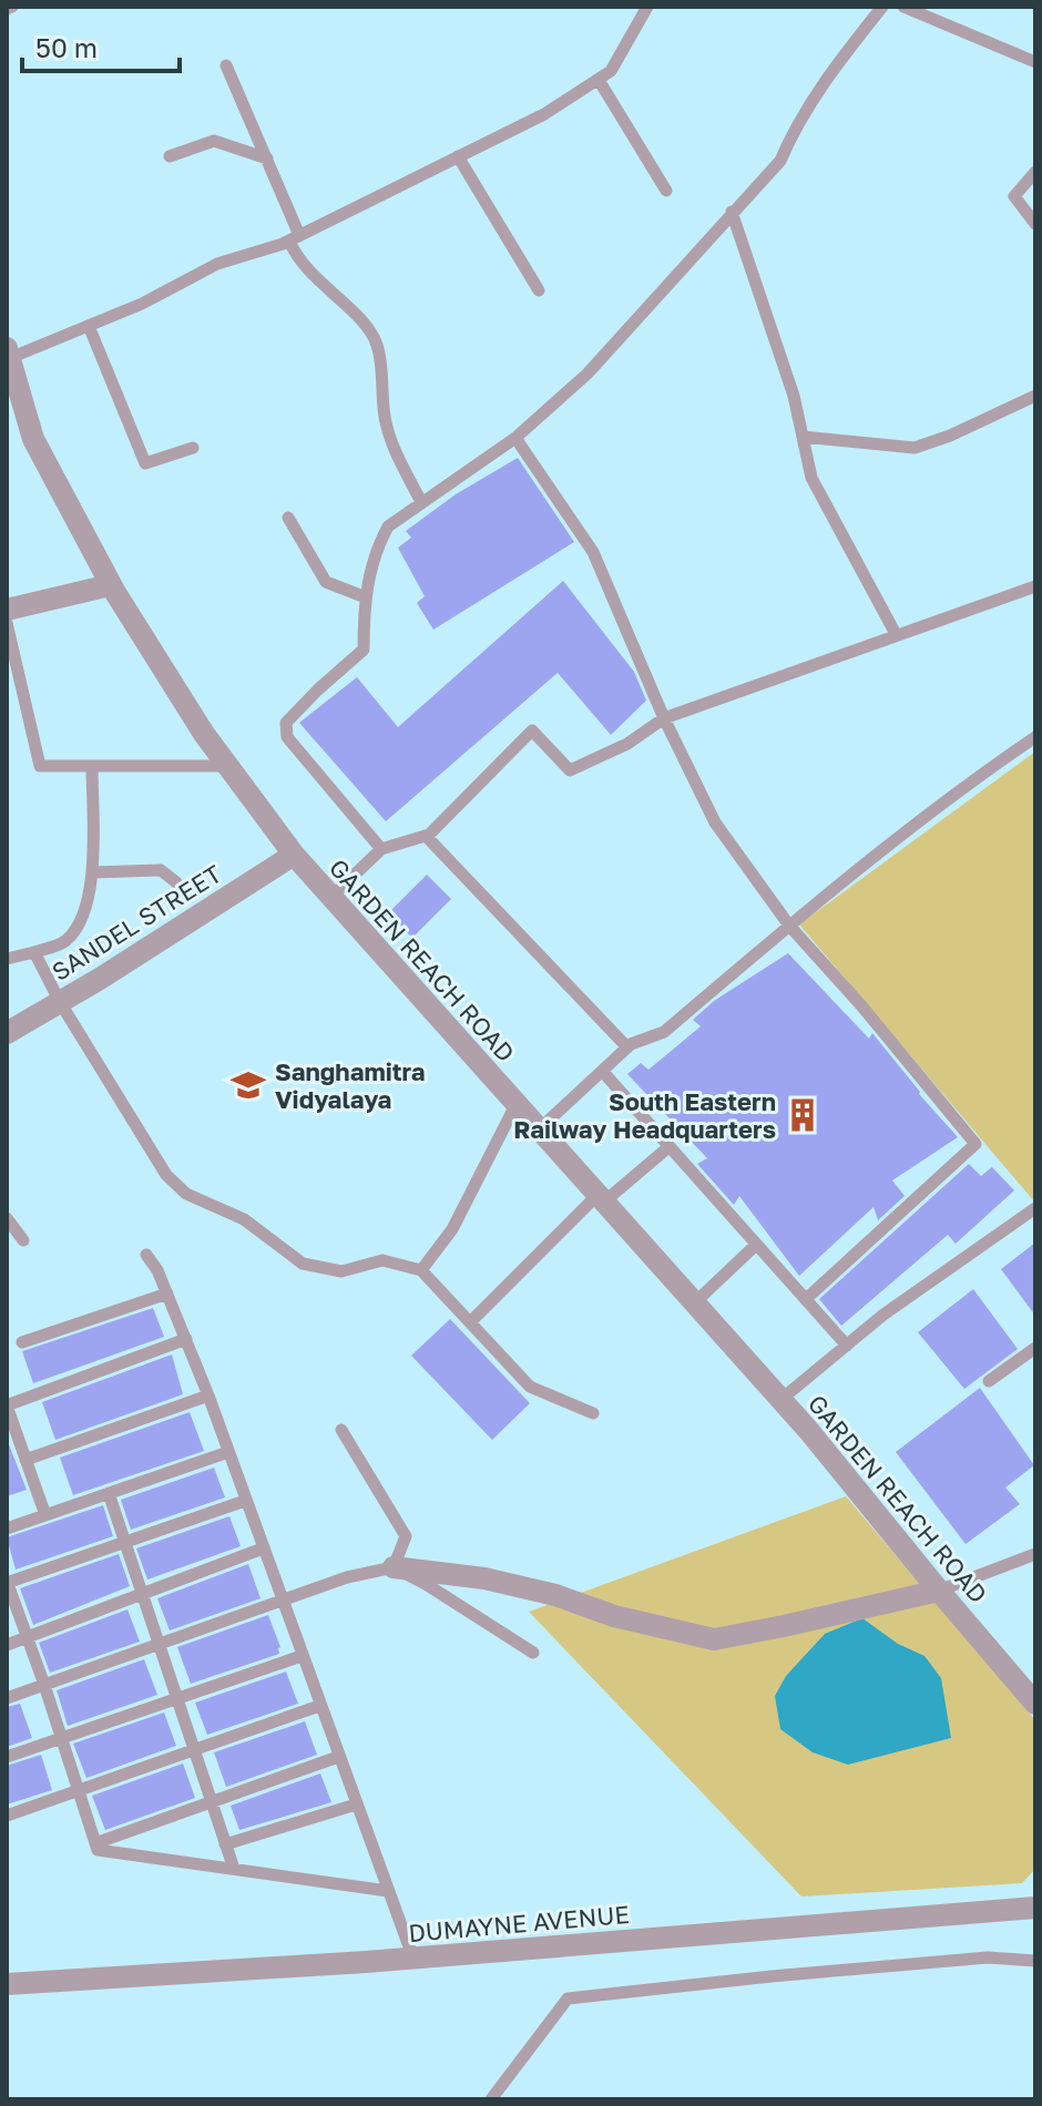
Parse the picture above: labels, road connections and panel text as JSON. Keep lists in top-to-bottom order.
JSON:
{
  "streets": {
    "street": ["SANDEL STREET", "GARDEN REACH ROAD", "DUMAYNE AVENUE"]
  },
  "crossings": [
    ["SANDEL STREET", "GARDEN REACH ROAD"]
  ],
  "places": {
    "school or university": ["Sanghamitra Vidyalaya"],
    "building": ["South Eastern Railway Headquarters"]
  },
  "scale_bar": "50 m"
}
